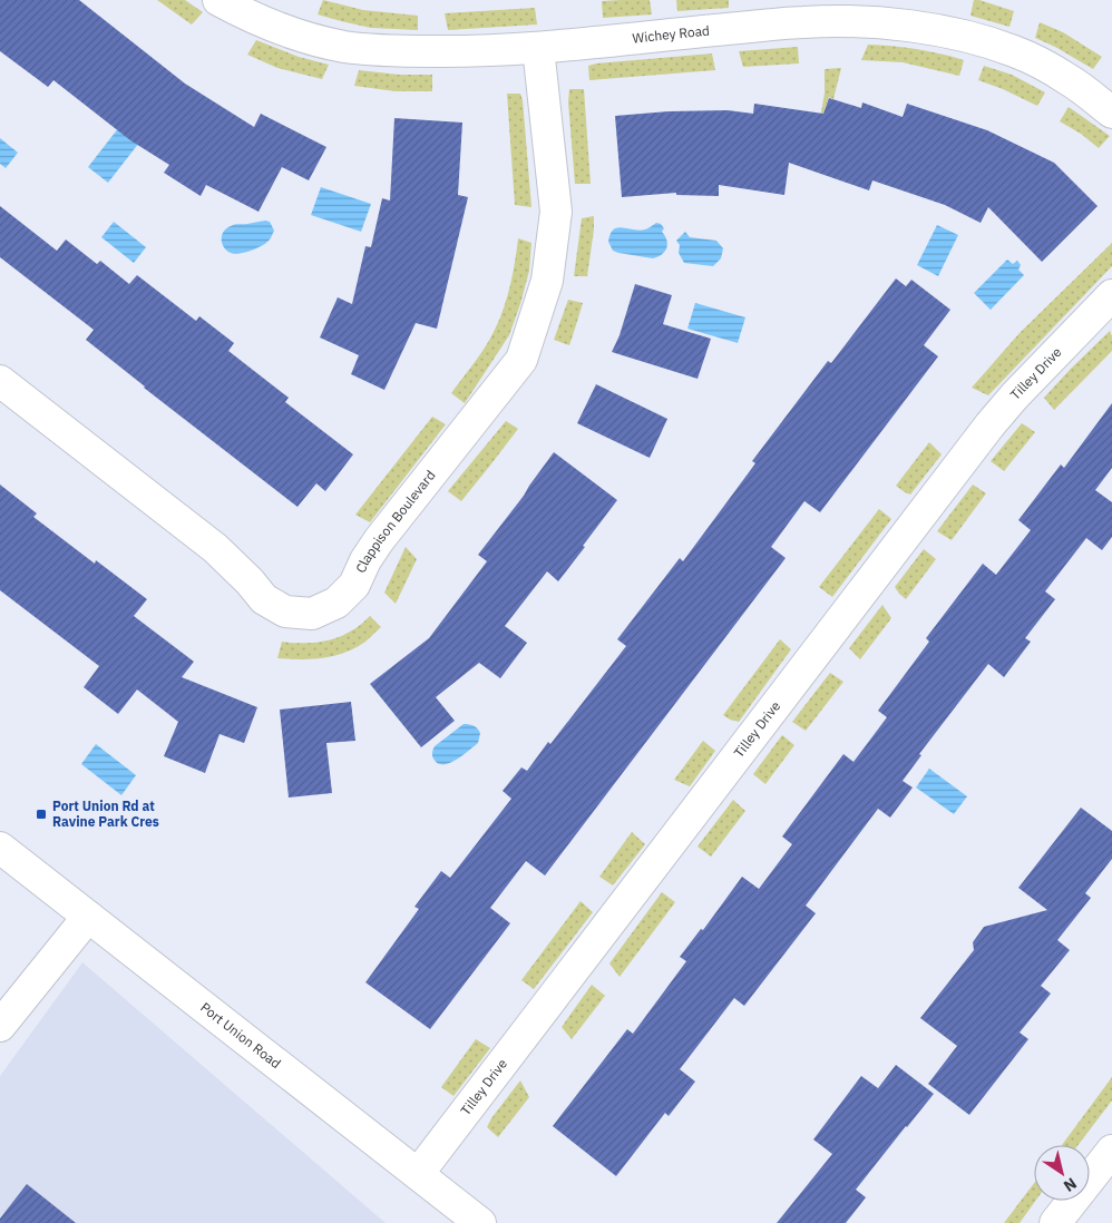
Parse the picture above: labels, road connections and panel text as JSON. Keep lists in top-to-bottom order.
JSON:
{
  "streets": {
    "street": [
      "Wichey Road",
      "Tilley Drive",
      "Clappison Boulevard",
      "Port Union Road"
    ]
  },
  "crossings": [
    ["Wichey Road", "Clappison Boulevard"],
    ["Tilley Drive", "Port Union Road"]
  ],
  "places": {
    "transit": ["Port Union Rd at Ravine Park Cres"]
  },
  "north": "bottom right"
}
